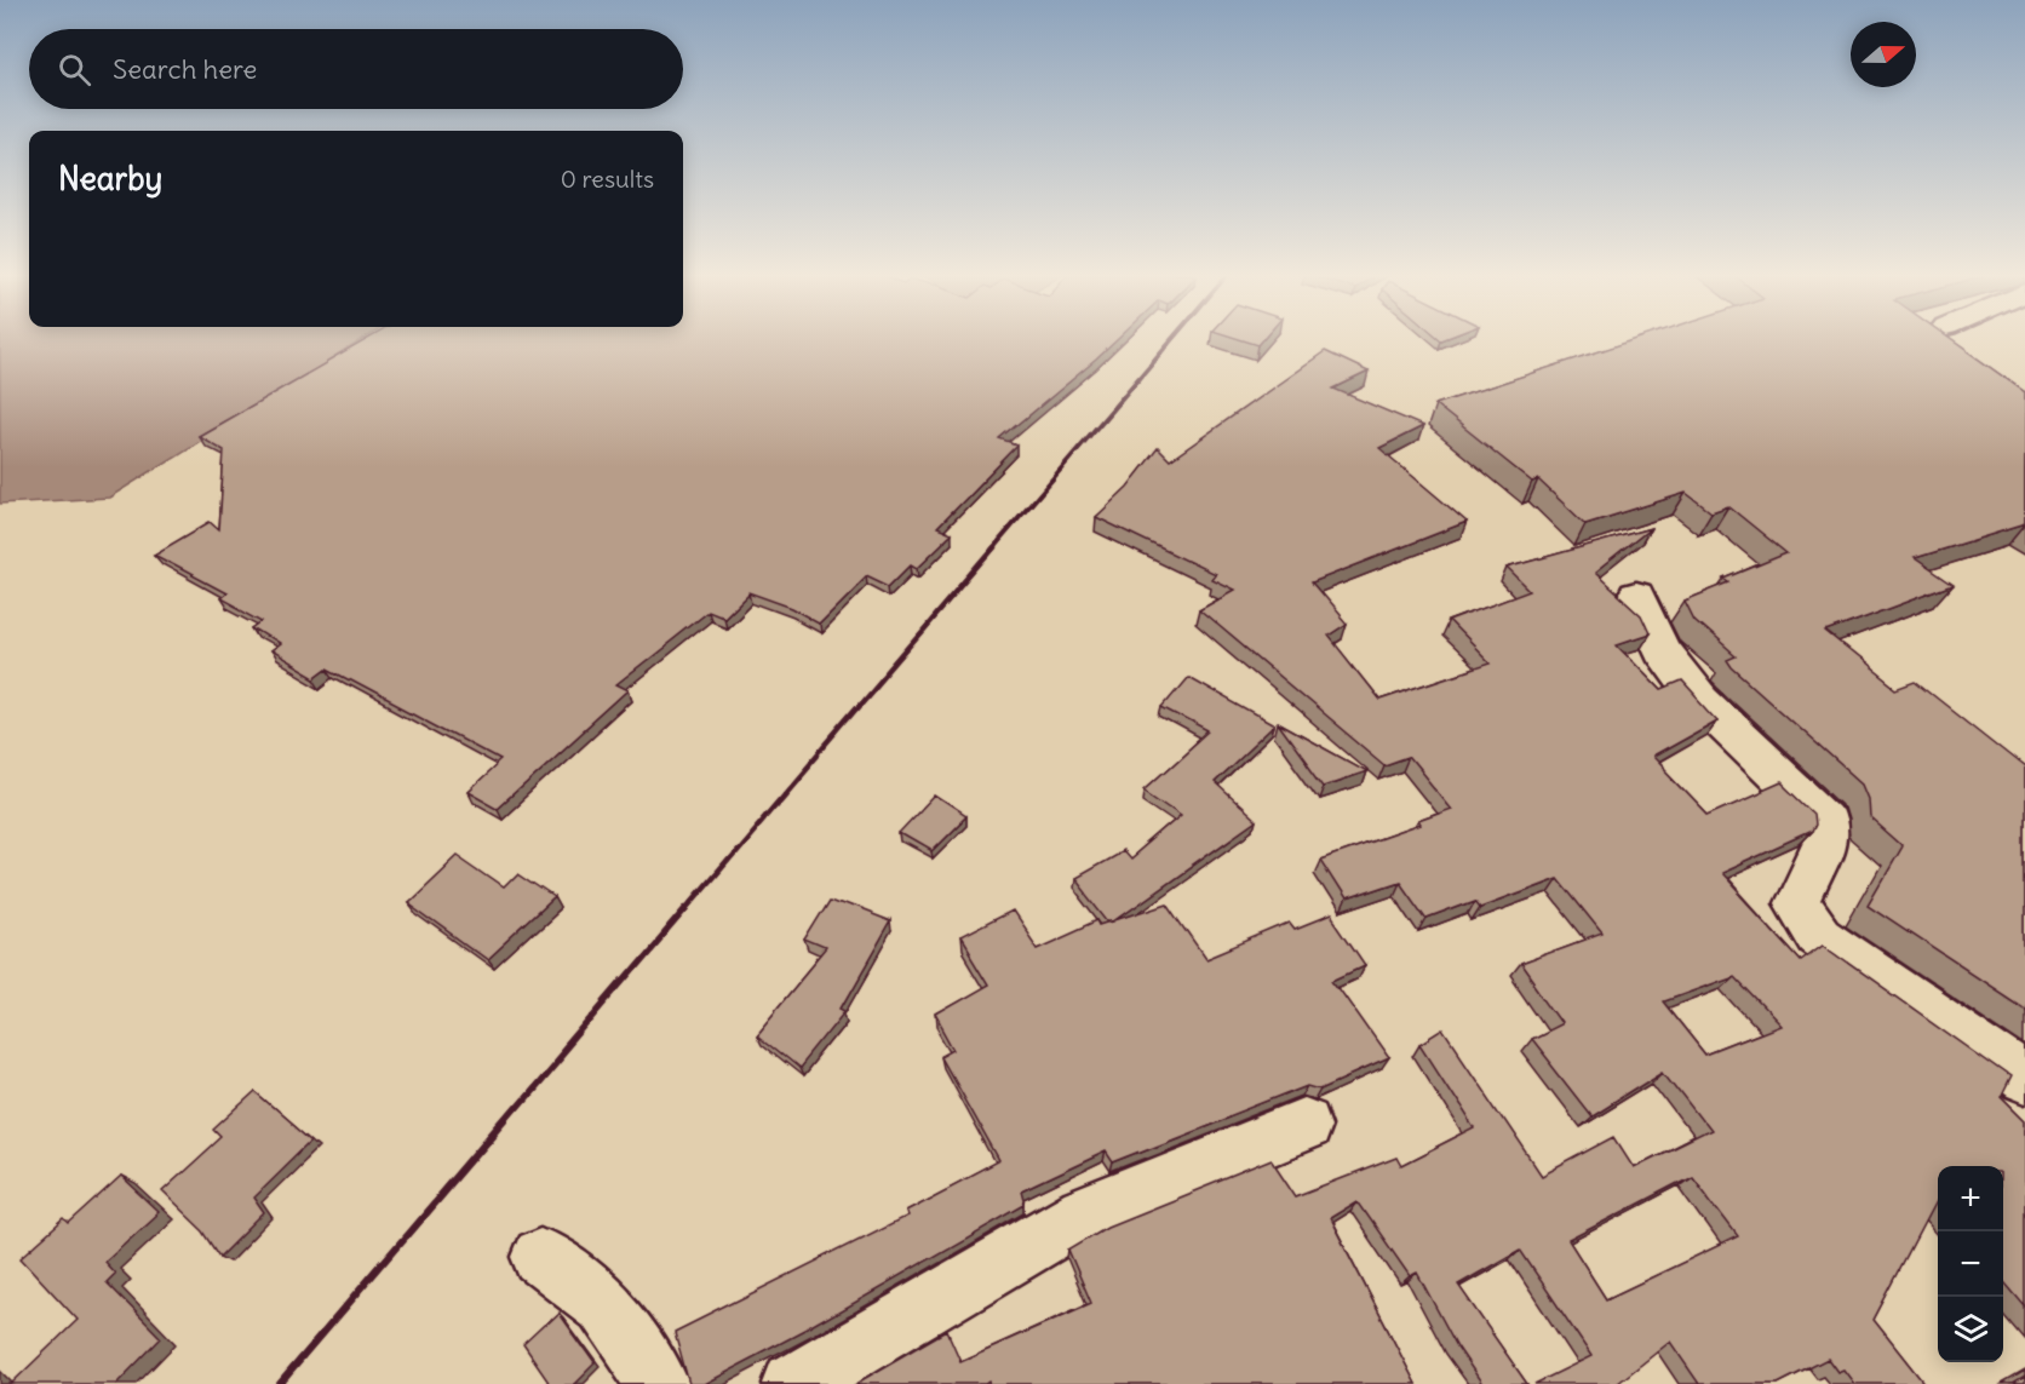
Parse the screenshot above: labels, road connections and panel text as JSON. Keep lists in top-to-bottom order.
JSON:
{
  "north": "right",
  "page": {
    "search": "Search here",
    "heading": ["Nearby", "0 results"],
    "map_buttons": ["+", "−"]
  }
}
